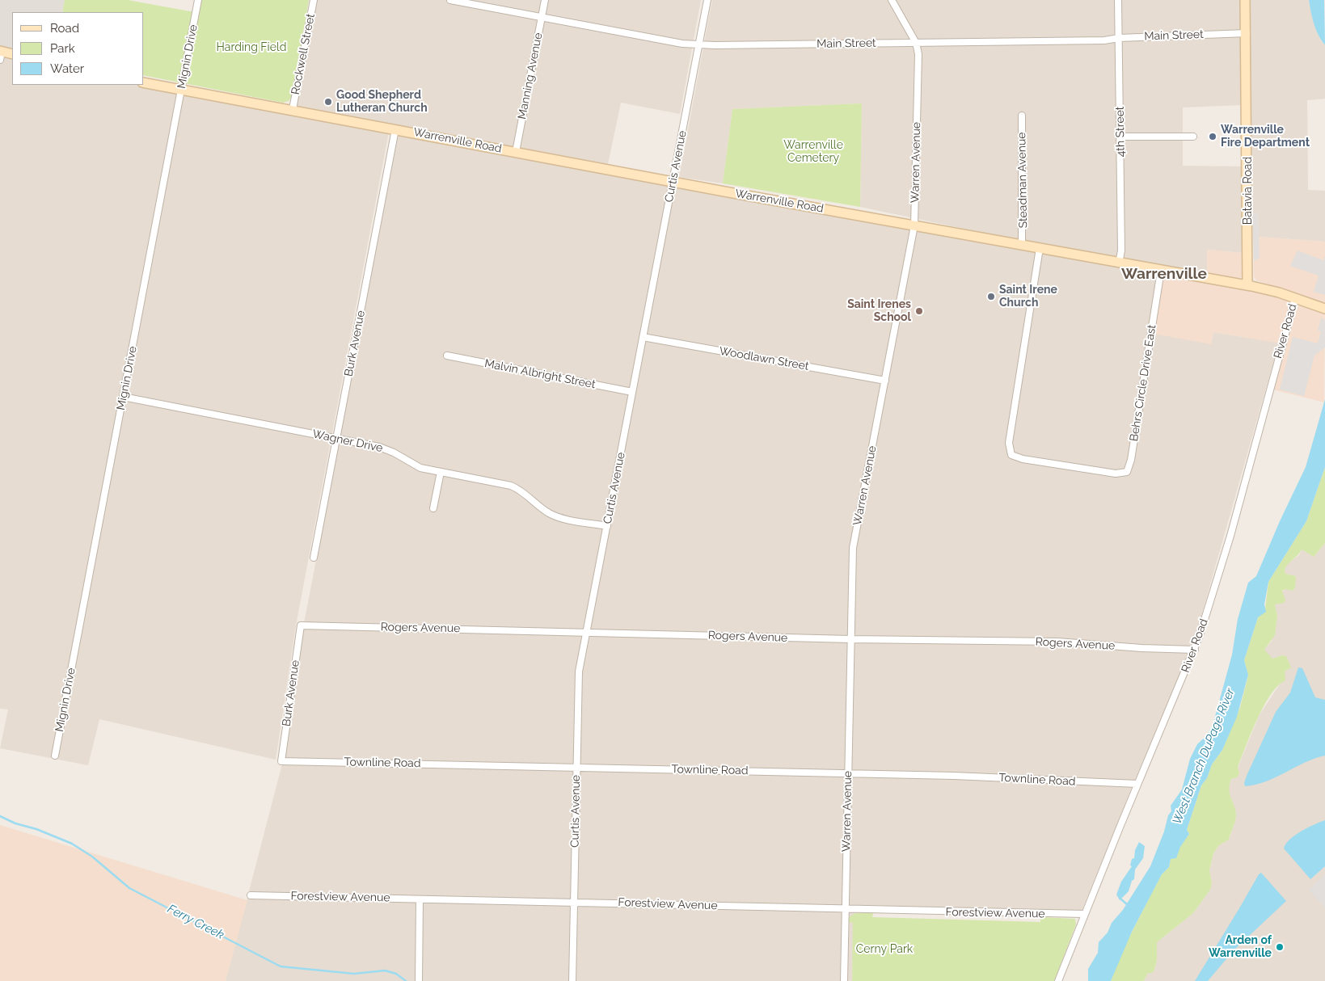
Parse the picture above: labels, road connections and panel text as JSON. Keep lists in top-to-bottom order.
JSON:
{
  "streets": {
    "main road": ["Warrenville Road", "Batavia Road"],
    "street": [
      "Main Street",
      "Rockwell Street",
      "Mignin Drive",
      "Manning Avenue",
      "4th Street",
      "Warren Avenue",
      "Curtis Avenue",
      "Steadman Avenue",
      "River Road",
      "Burk Avenue",
      "Woodlawn Street",
      "Malvin Albright Street",
      "Behrs Circle Drive East",
      "Wagner Drive",
      "Rogers Avenue",
      "Townline Road",
      "Forestview Avenue"
    ]
  },
  "crossings": [
    ["Main Street", "Manning Avenue"],
    ["Main Street", "4th Street"],
    ["Main Street", "Warren Avenue"],
    ["Main Street", "Curtis Avenue"],
    ["Main Street", "Batavia Road"],
    ["Rockwell Street", "Warrenville Road"],
    ["Mignin Drive", "Warrenville Road"],
    ["Mignin Drive", "Wagner Drive"],
    ["Manning Avenue", "Warrenville Road"],
    ["4th Street", "Warrenville Road"],
    ["Warrenville Road", "Warren Avenue"],
    ["Warrenville Road", "Curtis Avenue"],
    ["Warrenville Road", "Steadman Avenue"],
    ["Warrenville Road", "Batavia Road"],
    ["Warrenville Road", "River Road"],
    ["Warrenville Road", "Burk Avenue"],
    ["Warrenville Road", "Behrs Circle Drive East"],
    ["Warren Avenue", "Woodlawn Street"],
    ["Warren Avenue", "Rogers Avenue"],
    ["Warren Avenue", "Townline Road"],
    ["Warren Avenue", "Forestview Avenue"],
    ["Curtis Avenue", "Woodlawn Street"],
    ["Curtis Avenue", "Malvin Albright Street"],
    ["Curtis Avenue", "Wagner Drive"],
    ["Curtis Avenue", "Rogers Avenue"],
    ["Curtis Avenue", "Townline Road"],
    ["Curtis Avenue", "Forestview Avenue"],
    ["River Road", "Rogers Avenue"],
    ["River Road", "Townline Road"],
    ["River Road", "Forestview Avenue"],
    ["Burk Avenue", "Wagner Drive"],
    ["Burk Avenue", "Rogers Avenue"],
    ["Burk Avenue", "Townline Road"]
  ],
  "districts": ["Warrenville"],
  "water": ["West Branch DuPage River", "Ferry Creek"],
  "parks": ["Harding Field", "Warrenville Cemetery", "Cerny Park"],
  "places": [
    "Good Shepherd Lutheran Church",
    "Warrenville Fire Department",
    "Saint Irene Church",
    "Saint Irenes School",
    "Arden of Warrenville"
  ],
  "legend": ["Road", "Park", "Water"]
}
